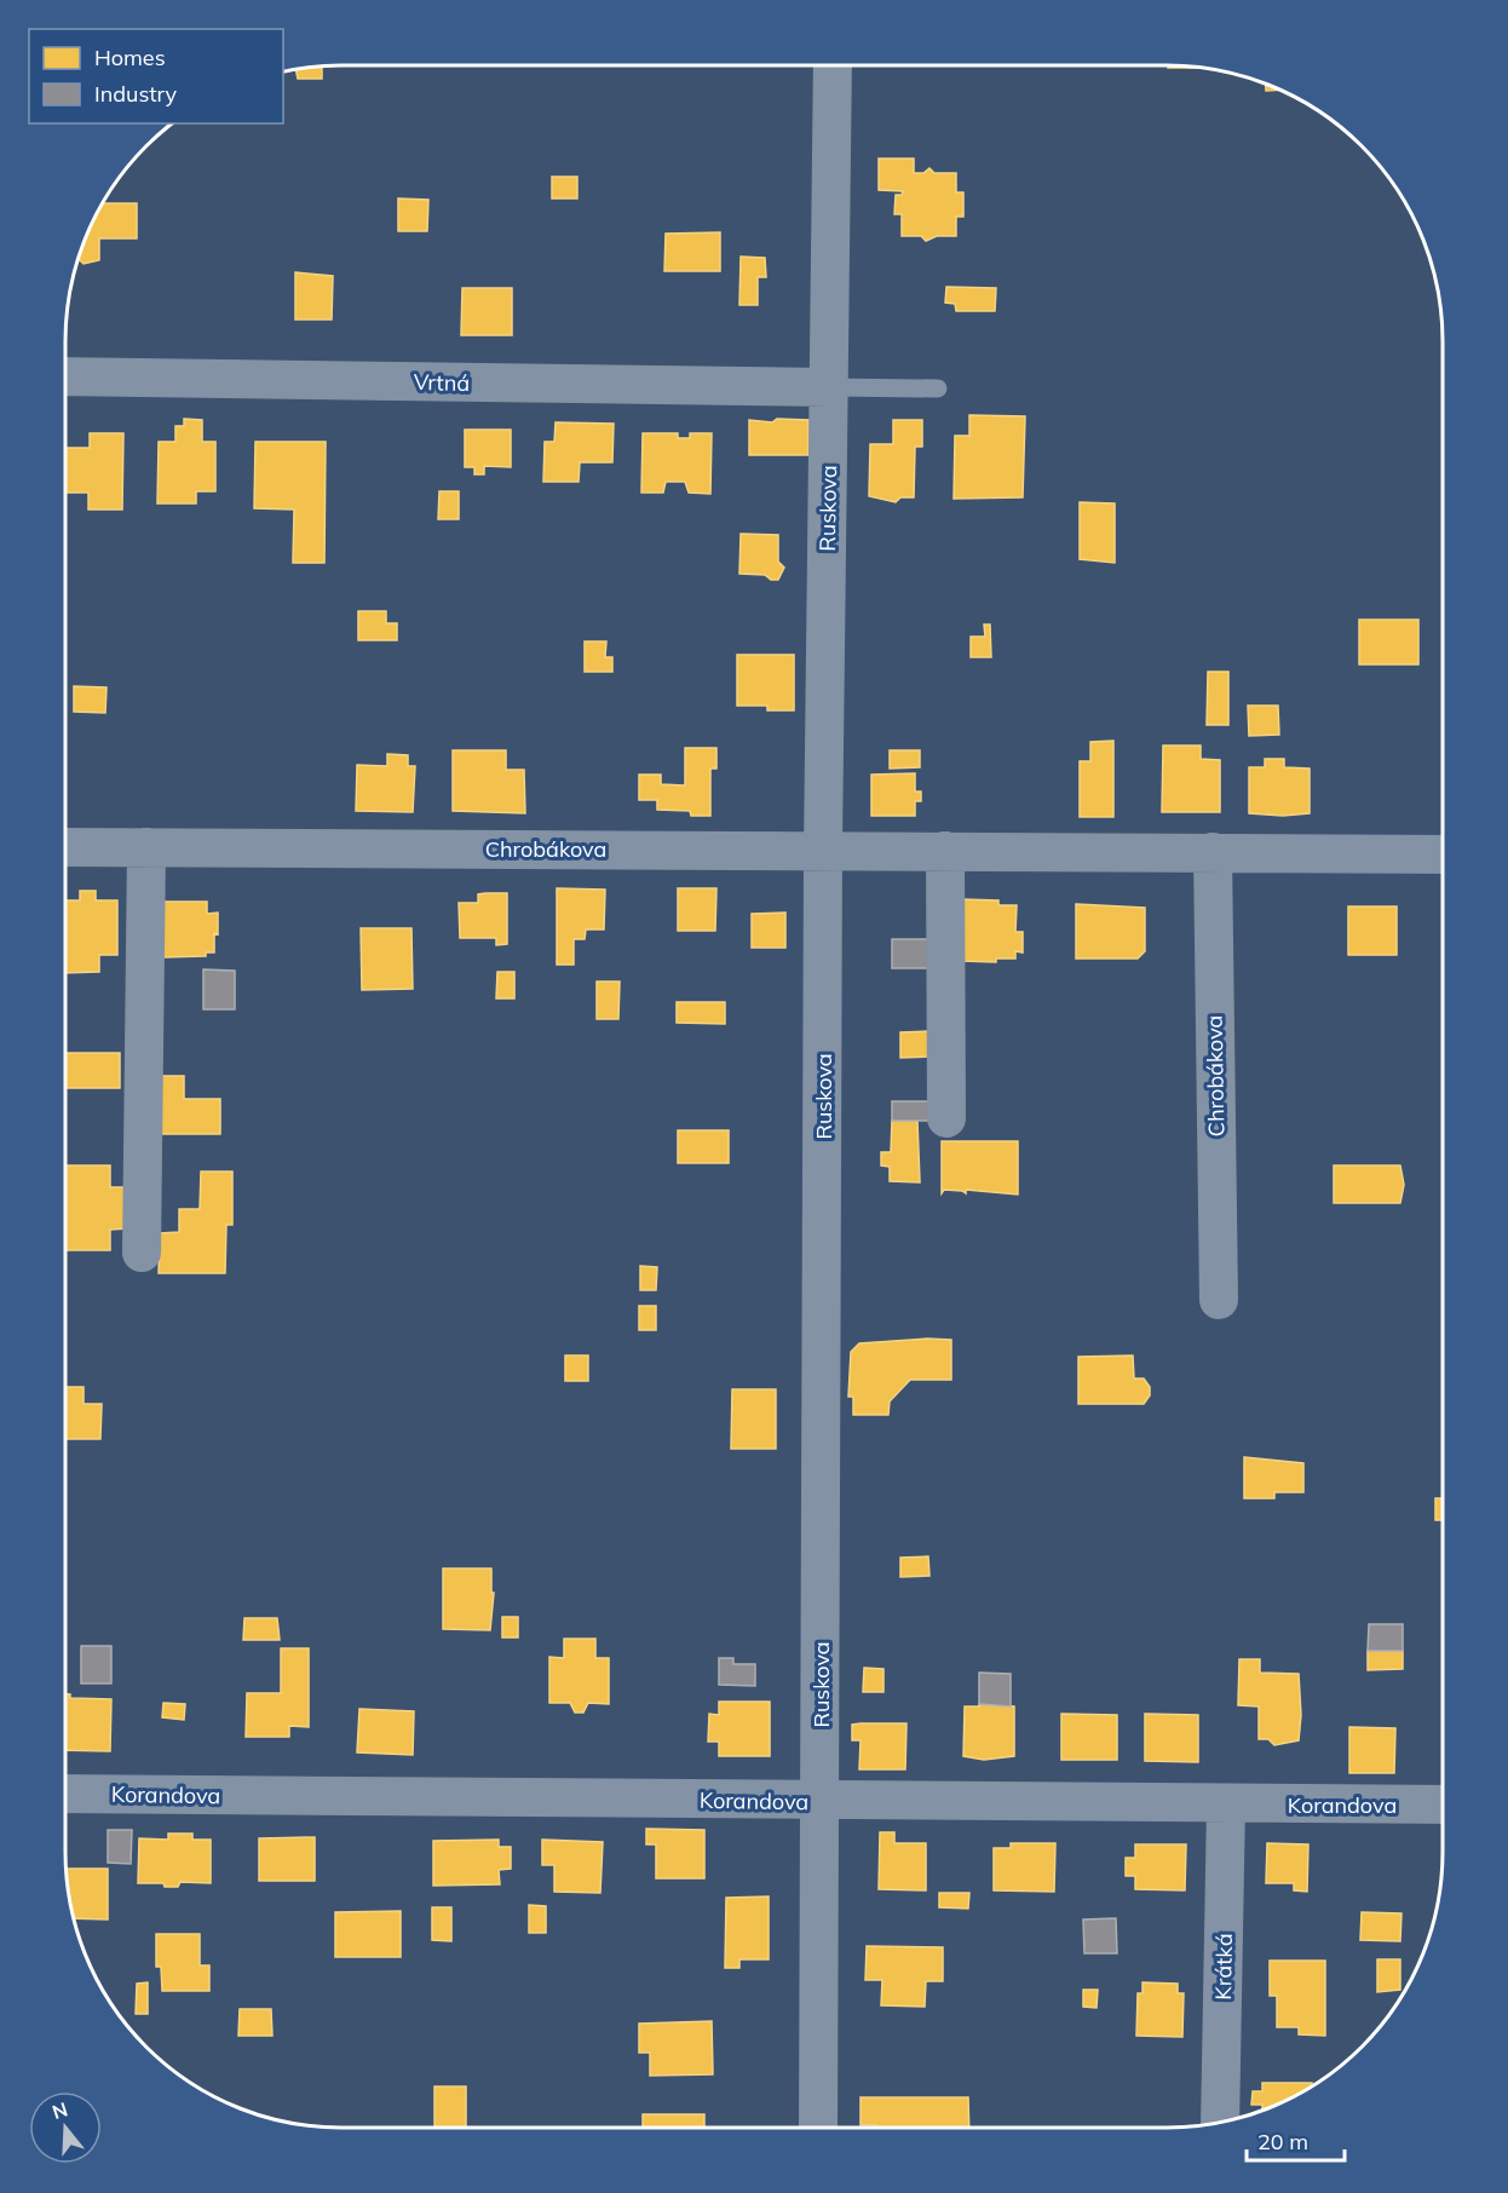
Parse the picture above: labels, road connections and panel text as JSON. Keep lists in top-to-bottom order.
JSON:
{
  "streets": {
    "street": [
      "Vrtná",
      "Ruskova",
      "Chrobákova",
      "Korandova",
      "Krátká"
    ]
  },
  "crossings": [
    ["Vrtná", "Ruskova"],
    ["Ruskova", "Chrobákova"],
    ["Ruskova", "Korandova"],
    ["Korandova", "Krátká"]
  ],
  "legend": ["Homes", "Industry"],
  "scale_bar": "20 m",
  "north": "top"
}
